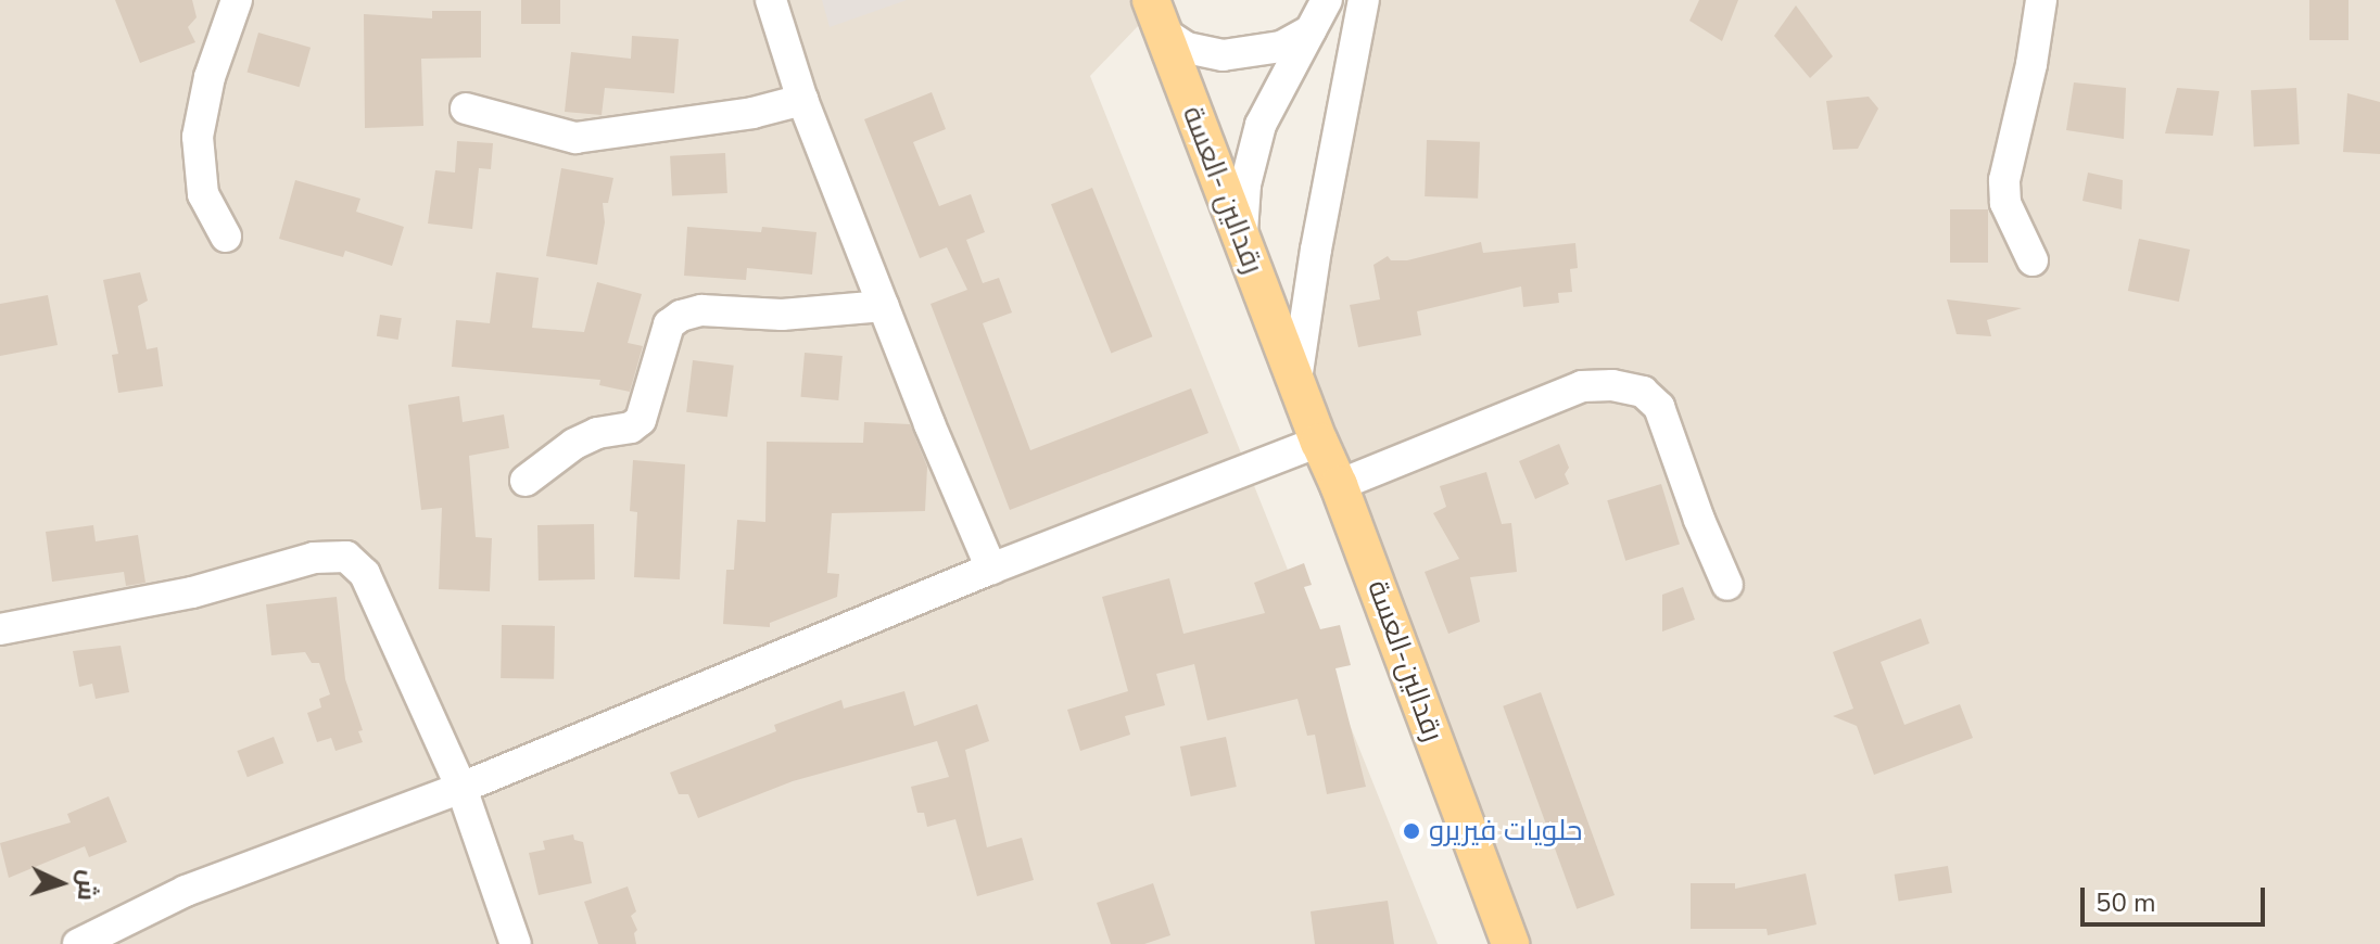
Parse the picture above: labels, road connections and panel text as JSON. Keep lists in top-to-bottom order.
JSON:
{
  "streets": {
    "main road": ["رقدالين -العسة", "رقدالين-العسة"]
  },
  "crossings": [
    ["رقدالين -العسة", "رقدالين-العسة"]
  ],
  "places": ["حلويات فيريرو"],
  "scale_bar": "50 m",
  "north": "right"
}
